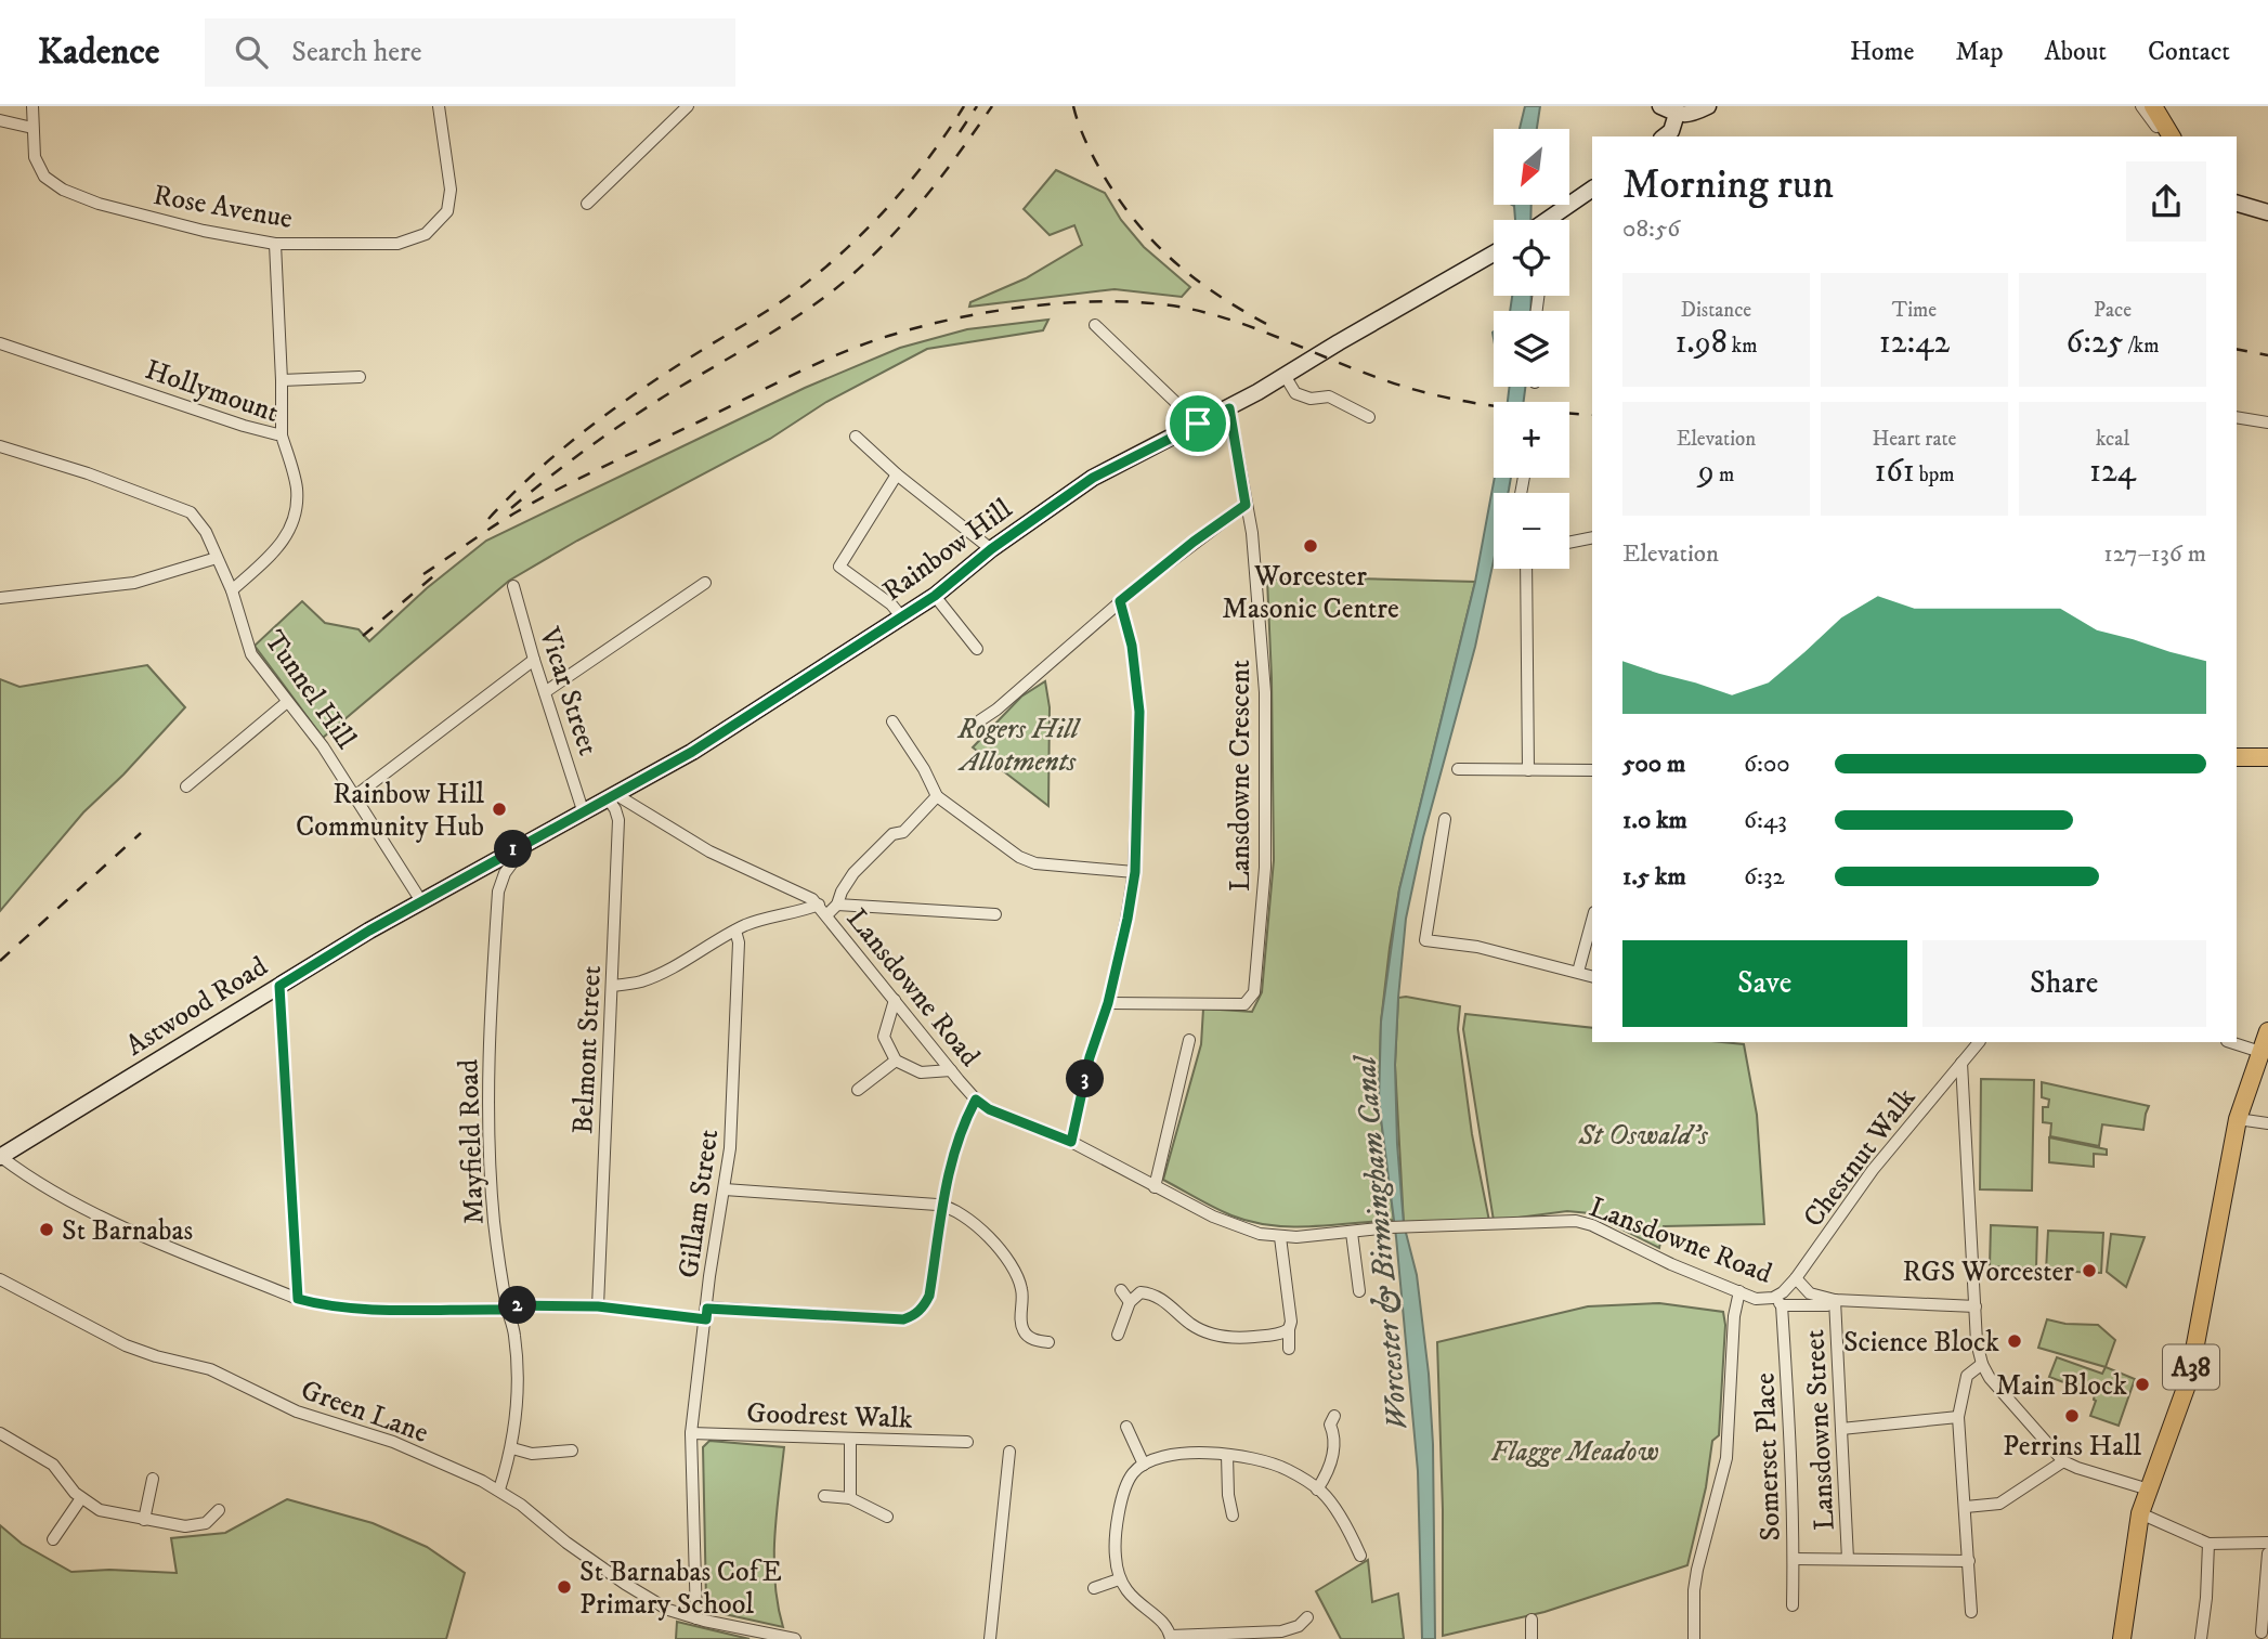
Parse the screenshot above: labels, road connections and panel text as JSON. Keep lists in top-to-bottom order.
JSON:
{
  "streets": {
    "main road": ["Rainbow Hill", "Astwood Road", "A38"],
    "street": [
      "Rose Avenue",
      "Hollymount",
      "Tunnel Hill",
      "Vicar Street",
      "Lansdowne Crescent",
      "Lansdowne Road",
      "Belmont Street",
      "Mayfield Road",
      "Chestnut Walk",
      "Gillam Street",
      "Green Lane",
      "Goodrest Walk",
      "Lansdowne Street",
      "Somerset Place"
    ]
  },
  "crossings": [
    ["Hollymount", "Tunnel Hill"],
    ["Rainbow Hill", "Tunnel Hill"],
    ["Rainbow Hill", "Vicar Street"],
    ["Rainbow Hill", "Lansdowne Crescent"],
    ["Rainbow Hill", "Lansdowne Road"],
    ["Rainbow Hill", "Astwood Road"],
    ["Rainbow Hill", "Belmont Street"],
    ["Rainbow Hill", "Mayfield Road"],
    ["Tunnel Hill", "Astwood Road"],
    ["Lansdowne Road", "Belmont Street"],
    ["Lansdowne Road", "Chestnut Walk"],
    ["Lansdowne Road", "Lansdowne Street"],
    ["Lansdowne Road", "Somerset Place"],
    ["Mayfield Road", "Green Lane"],
    ["Chestnut Walk", "Somerset Place"],
    ["Gillam Street", "Green Lane"],
    ["Gillam Street", "Goodrest Walk"]
  ],
  "water": ["Worcester & Birmingham Canal"],
  "parks": ["Rogers Hill Allotments", "St Oswald's", "Flagge Meadow"],
  "places": [
    "Worcester Masonic Centre",
    "Rainbow Hill Community Hub",
    "St Barnabas",
    "RGS Worcester",
    "Science Block",
    "Main Block",
    "Perrins Hall",
    "St Barnabas CofE Primary School"
  ],
  "north": "bottom left",
  "page": {
    "header": "Kadence",
    "search": "Search here",
    "nav": [
      "Home",
      "Map",
      "About",
      "Contact"
    ],
    "map_buttons": ["+", "−"],
    "heading": ["Morning run", "08:56"],
    "stats": [
      ["Distance", "1.98 km"],
      ["Time", "12:42"],
      ["Pace", "6:25 /km"],
      ["Elevation", "9 m"],
      ["Heart rate", "161 bpm"],
      ["kcal", "124"]
    ],
    "chart": ["Elevation", "127–136 m"],
    "list": [
      {
        "name": "500 m",
        "note": "6:00"
      },
      {
        "name": "1.0 km",
        "note": "6:43"
      },
      {
        "name": "1.5 km",
        "note": "6:32"
      }
    ],
    "pins": ["1", "3", "2"],
    "buttons": ["Save", "Share"]
  }
}
